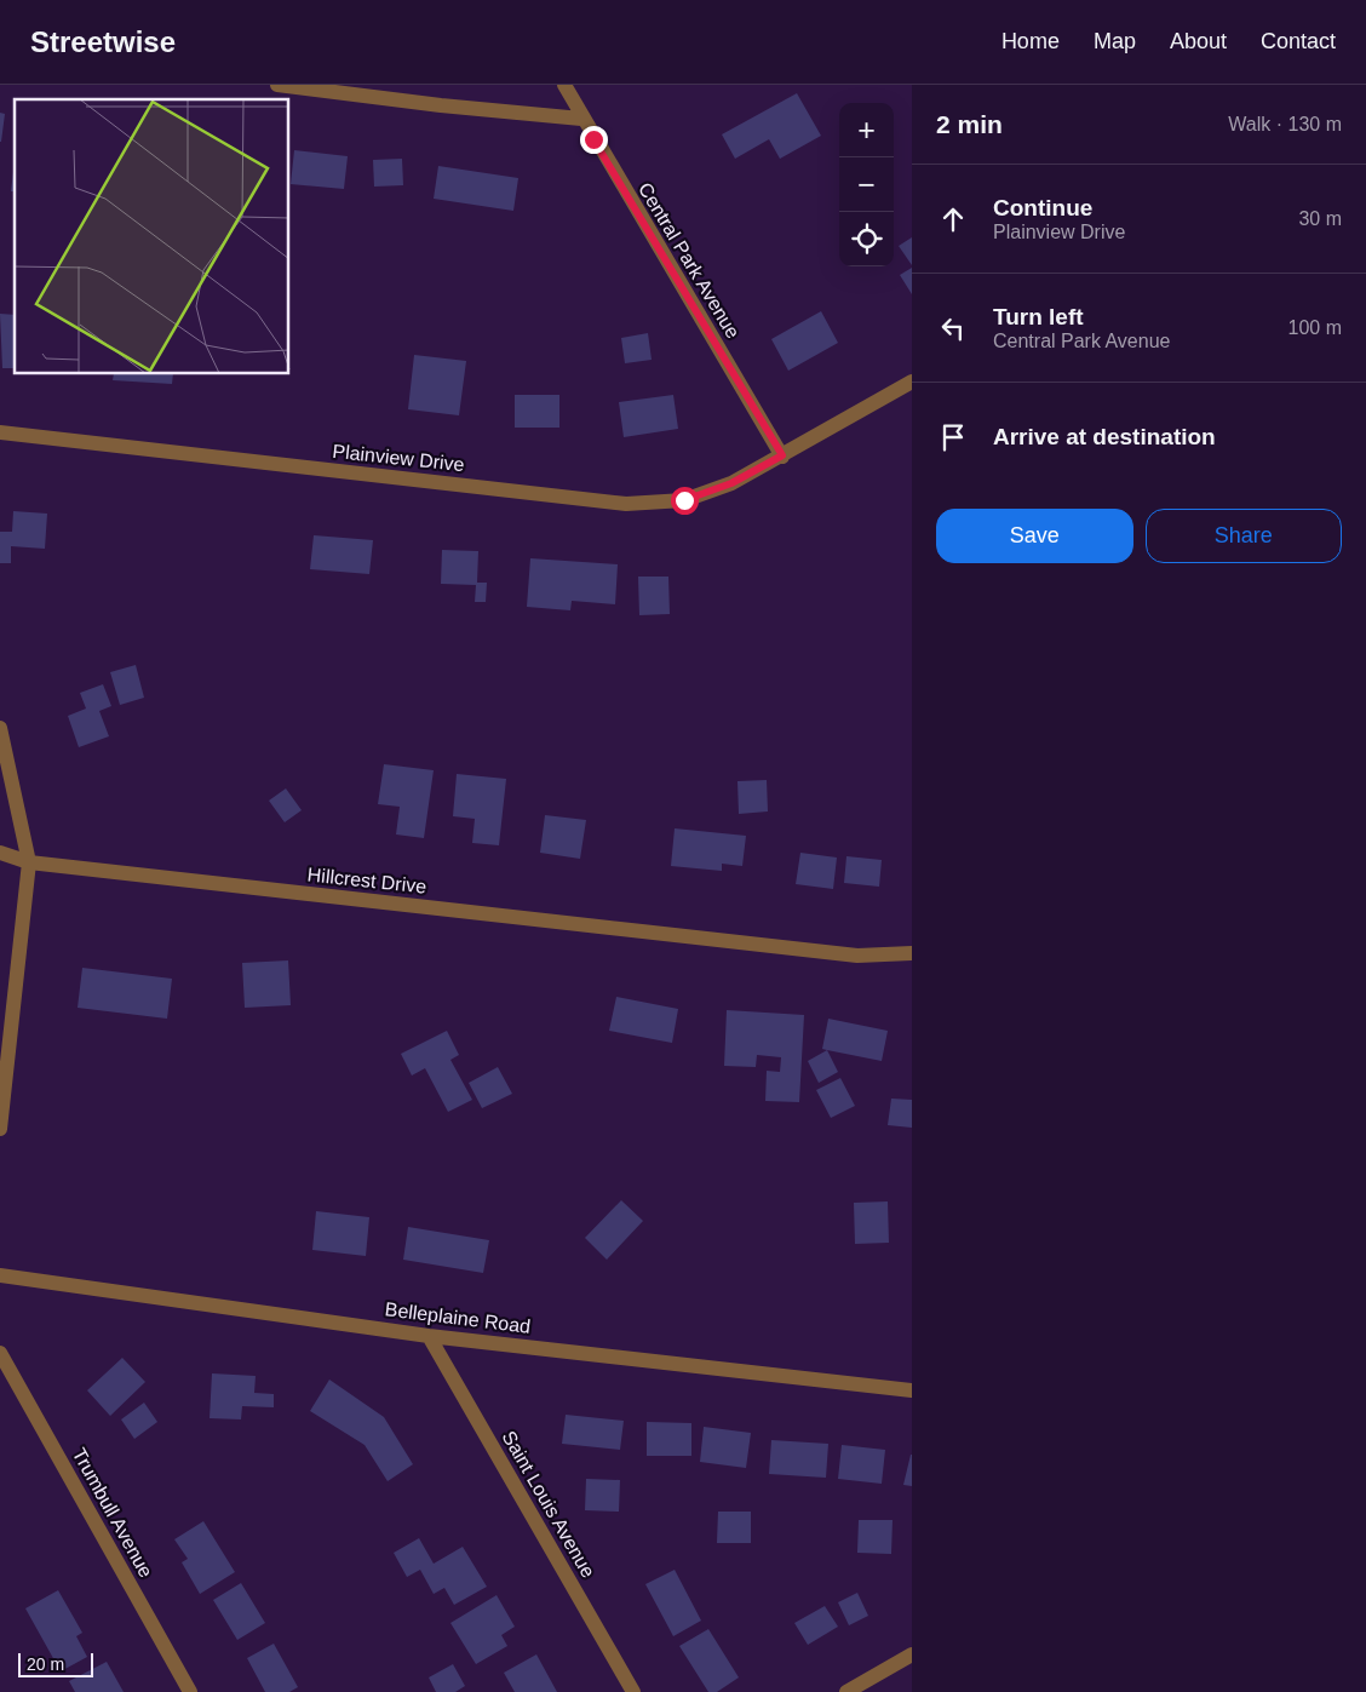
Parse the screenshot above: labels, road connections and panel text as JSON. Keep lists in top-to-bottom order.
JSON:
{
  "streets": {
    "street": [
      "Central Park Avenue",
      "Plainview Drive",
      "Hillcrest Drive",
      "Belleplaine Road",
      "Saint Louis Avenue",
      "Trumbull Avenue"
    ]
  },
  "crossings": [
    ["Central Park Avenue", "Plainview Drive"],
    ["Belleplaine Road", "Saint Louis Avenue"]
  ],
  "scale_bar": "20 m",
  "page": {
    "header": "Streetwise",
    "nav": [
      "Home",
      "Map",
      "About",
      "Contact"
    ],
    "heading": ["2 min", "Walk · 130 m"],
    "map_buttons": ["+", "−"],
    "list": [
      ["Continue", "Plainview Drive", "30 m"],
      ["Turn left", "Central Park Avenue", "100 m"],
      "Arrive at destination"
    ],
    "buttons": ["Save", "Share"],
    "scale": "20 m"
  }
}
